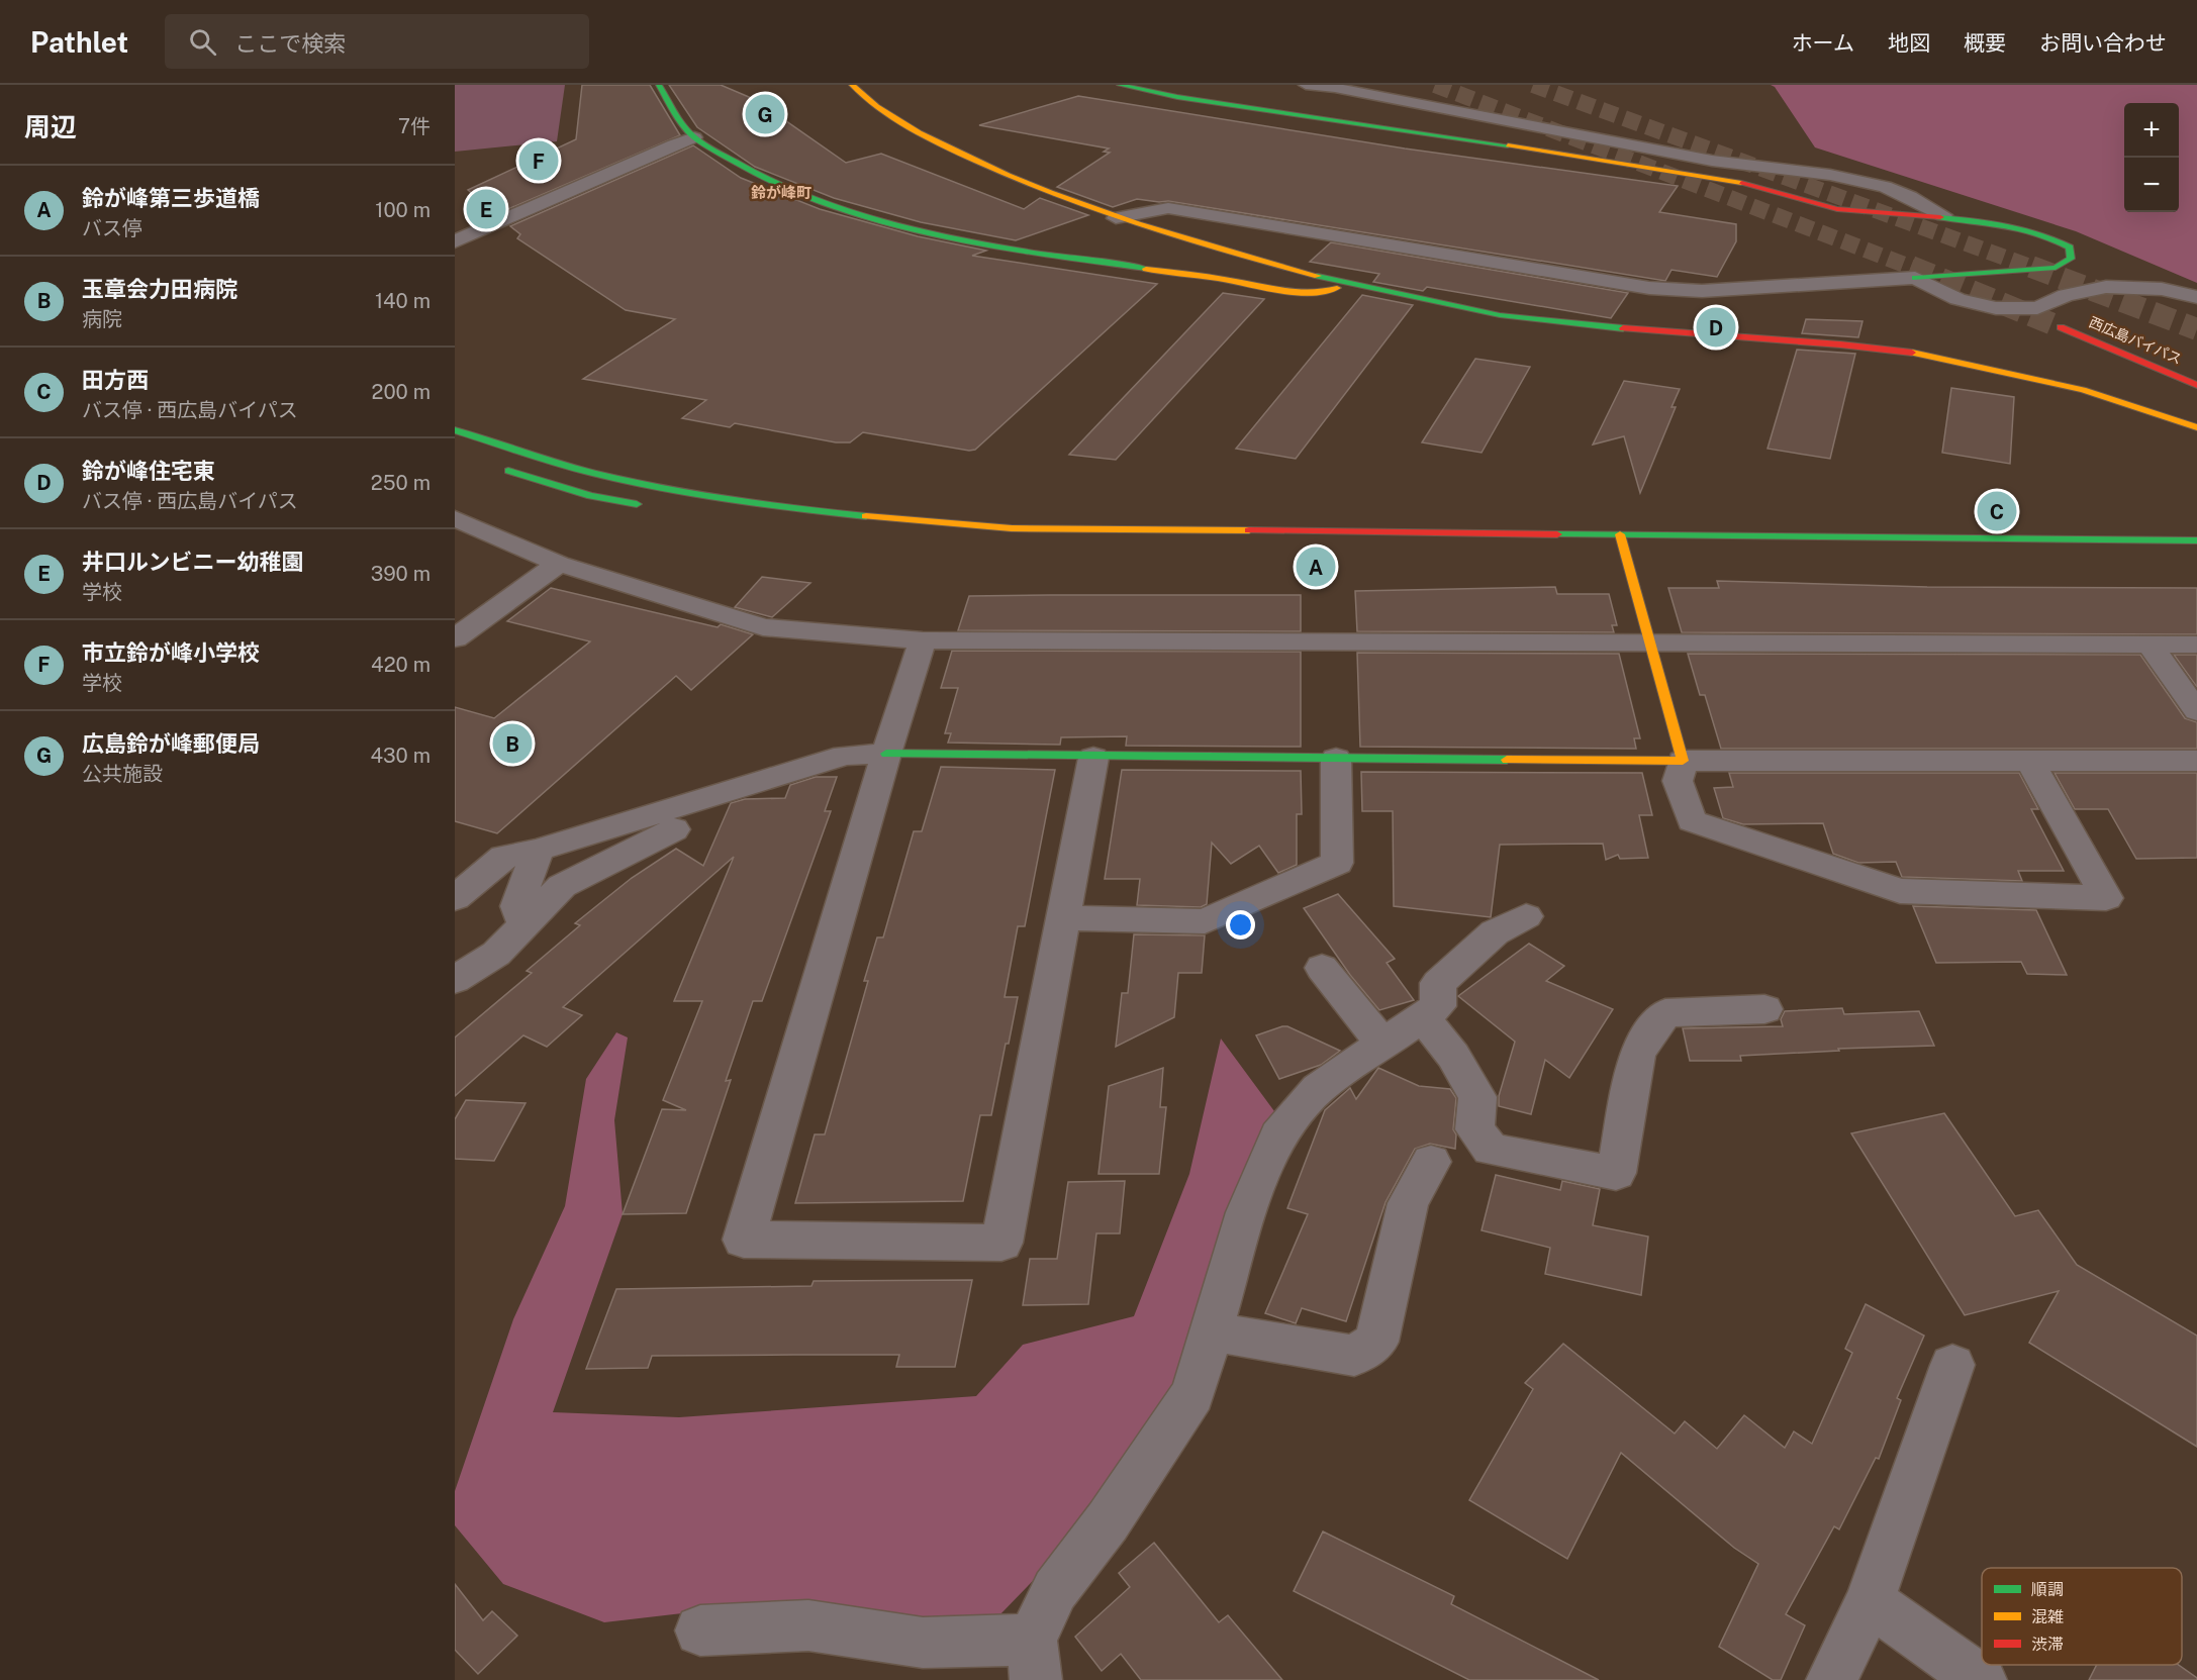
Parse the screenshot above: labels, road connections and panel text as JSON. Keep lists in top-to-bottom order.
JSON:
{
  "streets": {
    "main road": ["西広島バイパス"]
  },
  "districts": ["鈴が峰町"],
  "legend": ["順調", "混雑", "渋滞"],
  "page": {
    "header": "Pathlet",
    "search": "ここで検索",
    "nav": [
      "ホーム",
      "地図",
      "概要",
      "お問い合わせ"
    ],
    "heading": ["周辺", "7件"],
    "pins": [
      "G",
      "F",
      "E",
      "D",
      "C",
      "A",
      "B"
    ],
    "map_buttons": ["+", "−"],
    "list": [
      {
        "mark": "A",
        "name": "鈴が峰第三歩道橋",
        "note": "バス停",
        "value": "100 m"
      },
      {
        "mark": "B",
        "name": "玉章会力田病院",
        "note": "病院",
        "value": "140 m"
      },
      {
        "mark": "C",
        "name": "田方西",
        "note": "バス停 · 西広島バイパス",
        "value": "200 m"
      },
      {
        "mark": "D",
        "name": "鈴が峰住宅東",
        "note": "バス停 · 西広島バイパス",
        "value": "250 m"
      },
      {
        "mark": "E",
        "name": "井口ルンビニー幼稚園",
        "note": "学校",
        "value": "390 m"
      },
      {
        "mark": "F",
        "name": "市立鈴が峰小学校",
        "note": "学校",
        "value": "420 m"
      },
      {
        "mark": "G",
        "name": "広島鈴が峰郵便局",
        "note": "公共施設",
        "value": "430 m"
      }
    ]
  }
}
